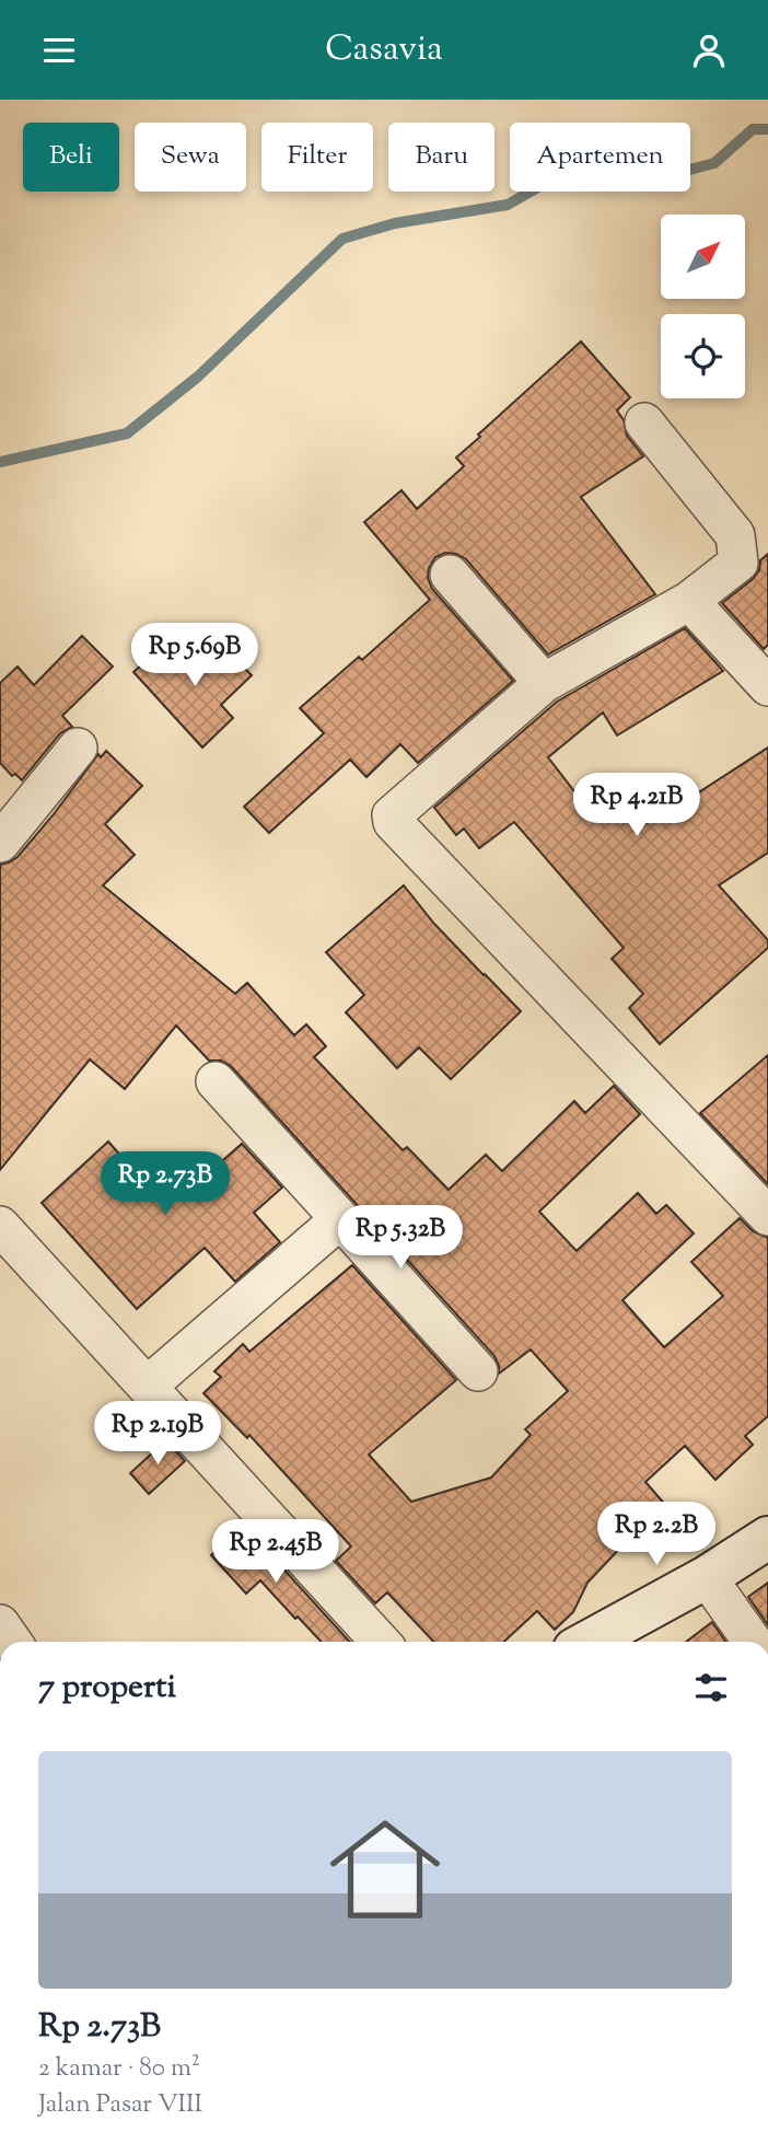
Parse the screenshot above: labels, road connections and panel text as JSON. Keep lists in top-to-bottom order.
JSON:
{
  "north": "top right",
  "page": {
    "header": "Casavia",
    "chip": [
      "Beli",
      "Sewa",
      "Filter",
      "Baru",
      "Apartemen"
    ],
    "price": [
      "Rp 5.69B",
      "Rp 4.21B",
      "Rp 2.73B",
      "Rp 5.32B",
      "Rp 2.19B",
      "Rp 2.2B",
      "Rp 2.45B"
    ],
    "heading": "7 properti",
    "list": [
      {
        "name": "Rp 2.73B",
        "note": "2 kamar · 80 m² · Jalan Pasar VIII"
      }
    ]
  }
}
